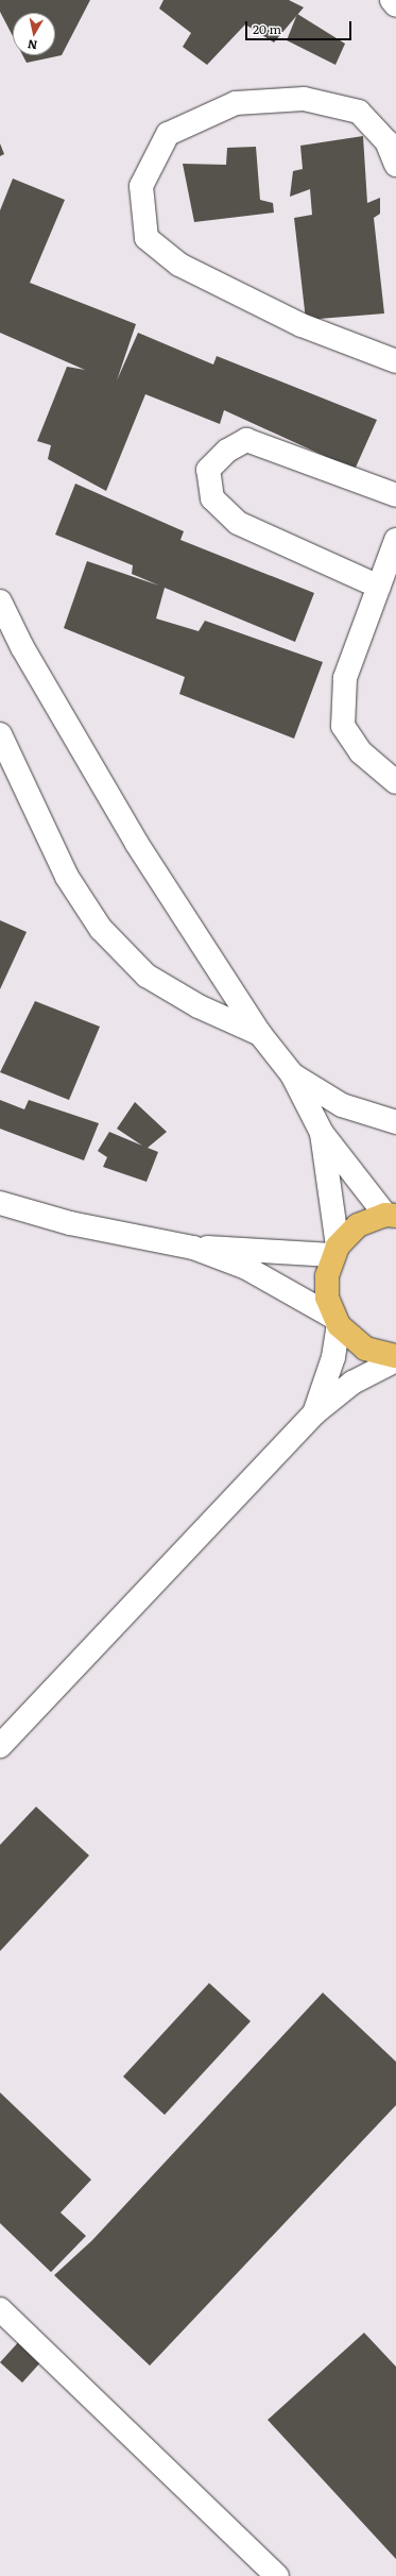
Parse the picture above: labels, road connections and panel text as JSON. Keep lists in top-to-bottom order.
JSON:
{
  "scale_bar": "20 m",
  "north": "bottom"
}
